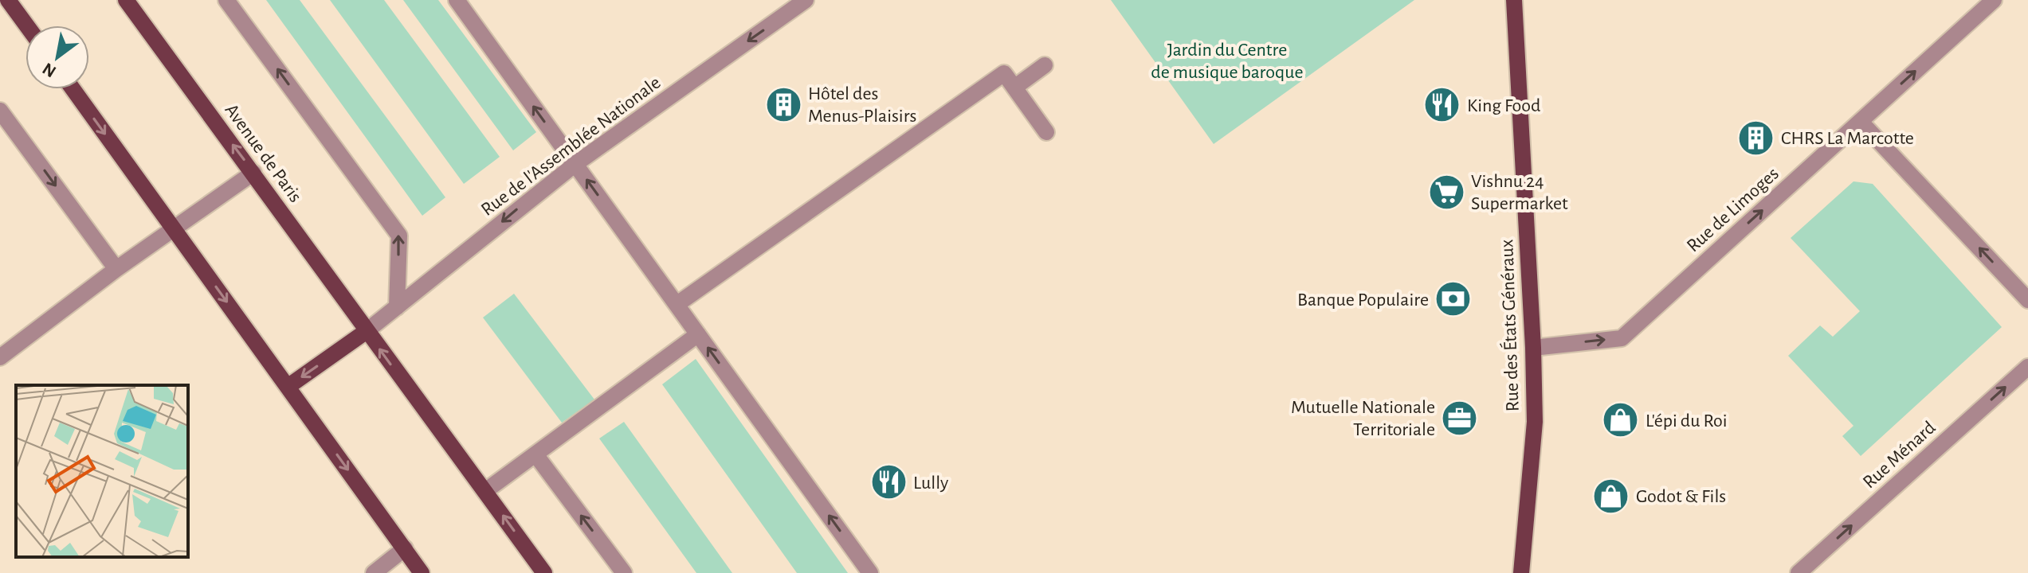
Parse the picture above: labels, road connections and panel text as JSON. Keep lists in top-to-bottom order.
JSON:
{
  "streets": {
    "main road": ["Avenue de Paris", "Rue des États Généraux"],
    "street": ["Rue de l'Assemblée Nationale", "Rue de Limoges", "Rue Ménard"]
  },
  "crossings": [
    ["Rue de l'Assemblée Nationale", "Avenue de Paris"],
    ["Rue de Limoges", "Rue des États Généraux"]
  ],
  "one_way": ["Rue de l'Assemblée Nationale", "Rue de Limoges", "Rue Ménard"],
  "parks": ["Jardin du Centre de musique baroque"],
  "places": {
    "building": ["Hôtel des Menus-Plaisirs", "CHRS La Marcotte"],
    "restaurant": ["King Food", "Lully"],
    "supermarket": ["Vishnu 24 Supermarket"],
    "bank": ["Banque Populaire"],
    "office": ["Mutuelle Nationale Territoriale"],
    "shop": ["L'épi du Roi", "Godot & Fils"]
  },
  "north": "bottom left"
}
